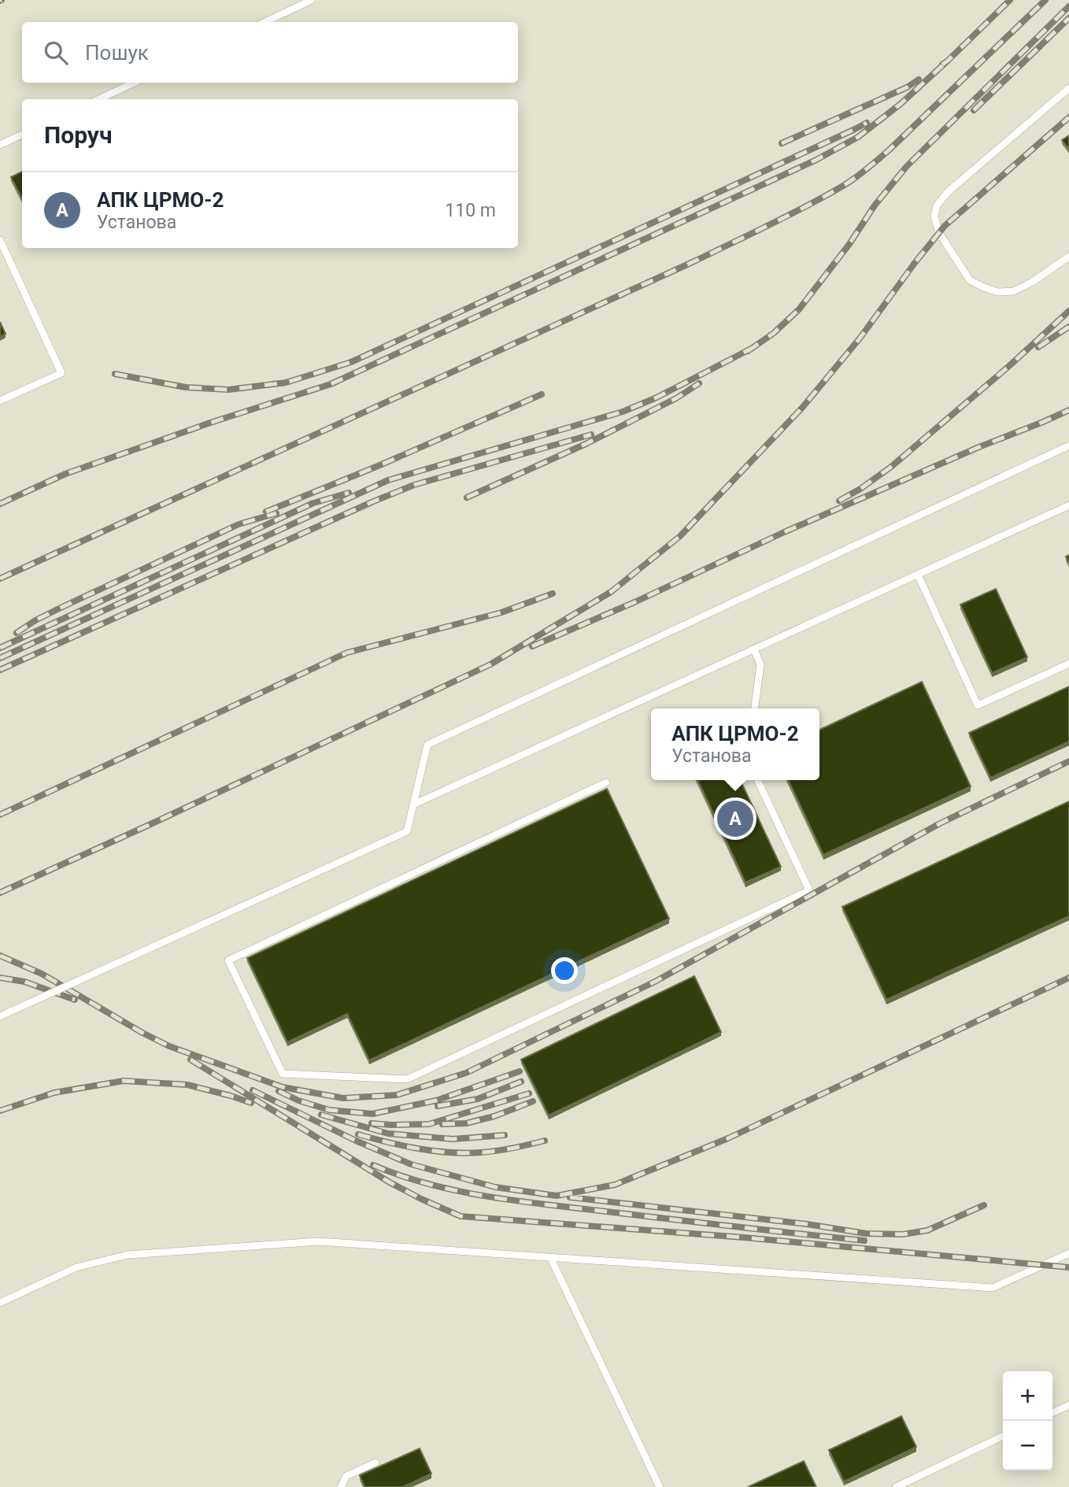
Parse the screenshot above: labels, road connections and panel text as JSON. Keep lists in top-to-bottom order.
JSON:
{
  "page": {
    "search": "Пошук",
    "heading": "Поруч",
    "list": [
      {
        "mark": "A",
        "name": "АПК ЦРМО-2",
        "note": "Установа",
        "value": "110 m"
      }
    ],
    "popup": ["АПК ЦРМО-2", "Установа"],
    "pins": "A",
    "map_buttons": ["+", "−"]
  }
}
